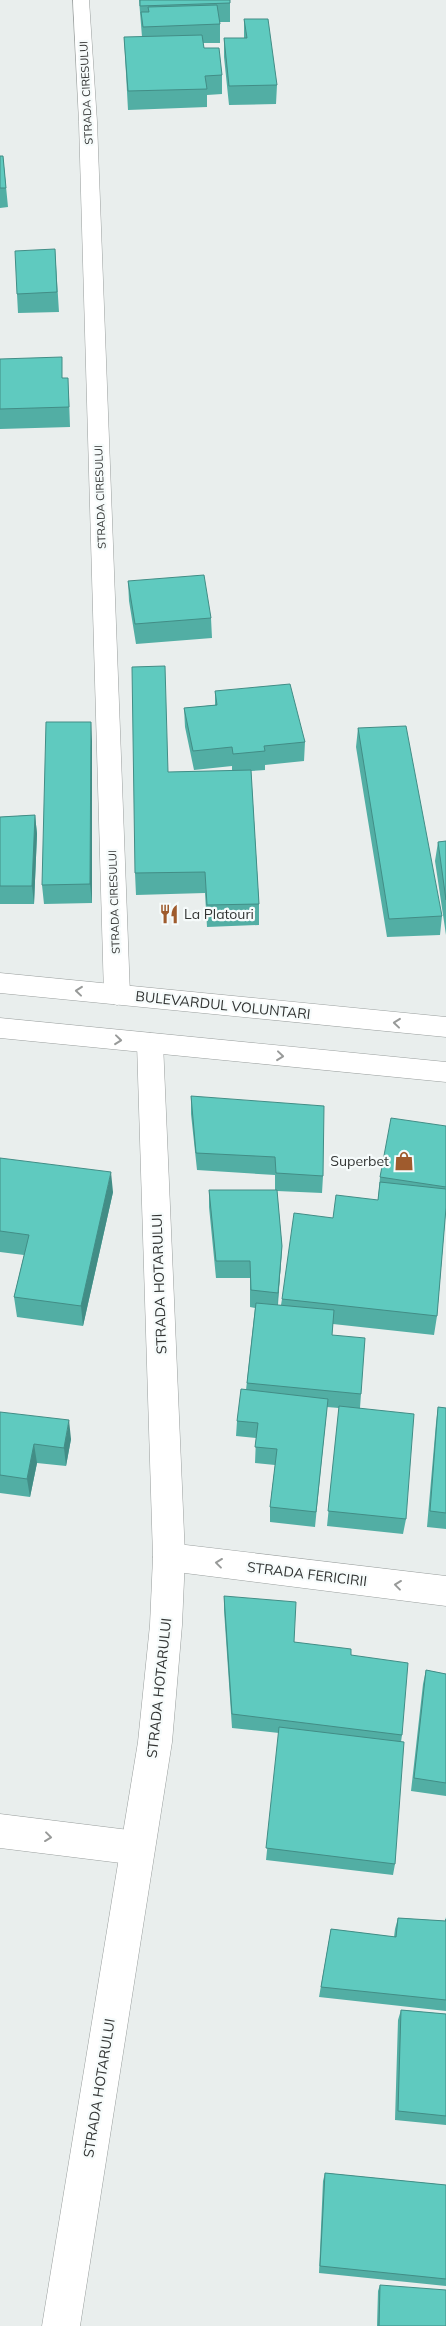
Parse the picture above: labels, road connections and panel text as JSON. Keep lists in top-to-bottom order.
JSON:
{
  "streets": {
    "main road": [
      "STRADA CIRESULUI",
      "BULEVARDUL VOLUNTARI",
      "STRADA HOTARULUI",
      "STRADA FERICIRII"
    ]
  },
  "crossings": [
    ["STRADA CIRESULUI", "BULEVARDUL VOLUNTARI"],
    ["STRADA HOTARULUI", "STRADA FERICIRII"]
  ],
  "one_way": ["STRADA FERICIRII"],
  "places": {
    "restaurant": ["La Platouri"],
    "shop": ["Superbet"]
  }
}
